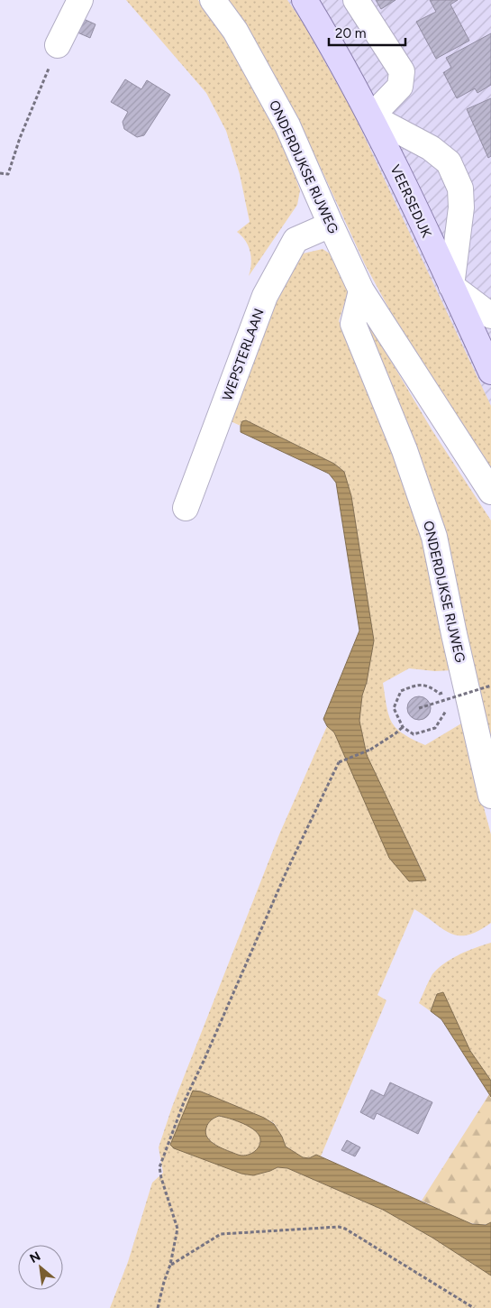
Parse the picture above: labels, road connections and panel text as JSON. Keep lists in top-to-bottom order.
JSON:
{
  "streets": {
    "main road": ["VEERSEDIJK"],
    "street": ["ONDERDIJKSE RIJWEG", "WEPSTERLAAN"]
  },
  "crossings": [
    ["ONDERDIJKSE RIJWEG", "WEPSTERLAAN"]
  ],
  "scale_bar": "20 m",
  "north": "top left"
}
